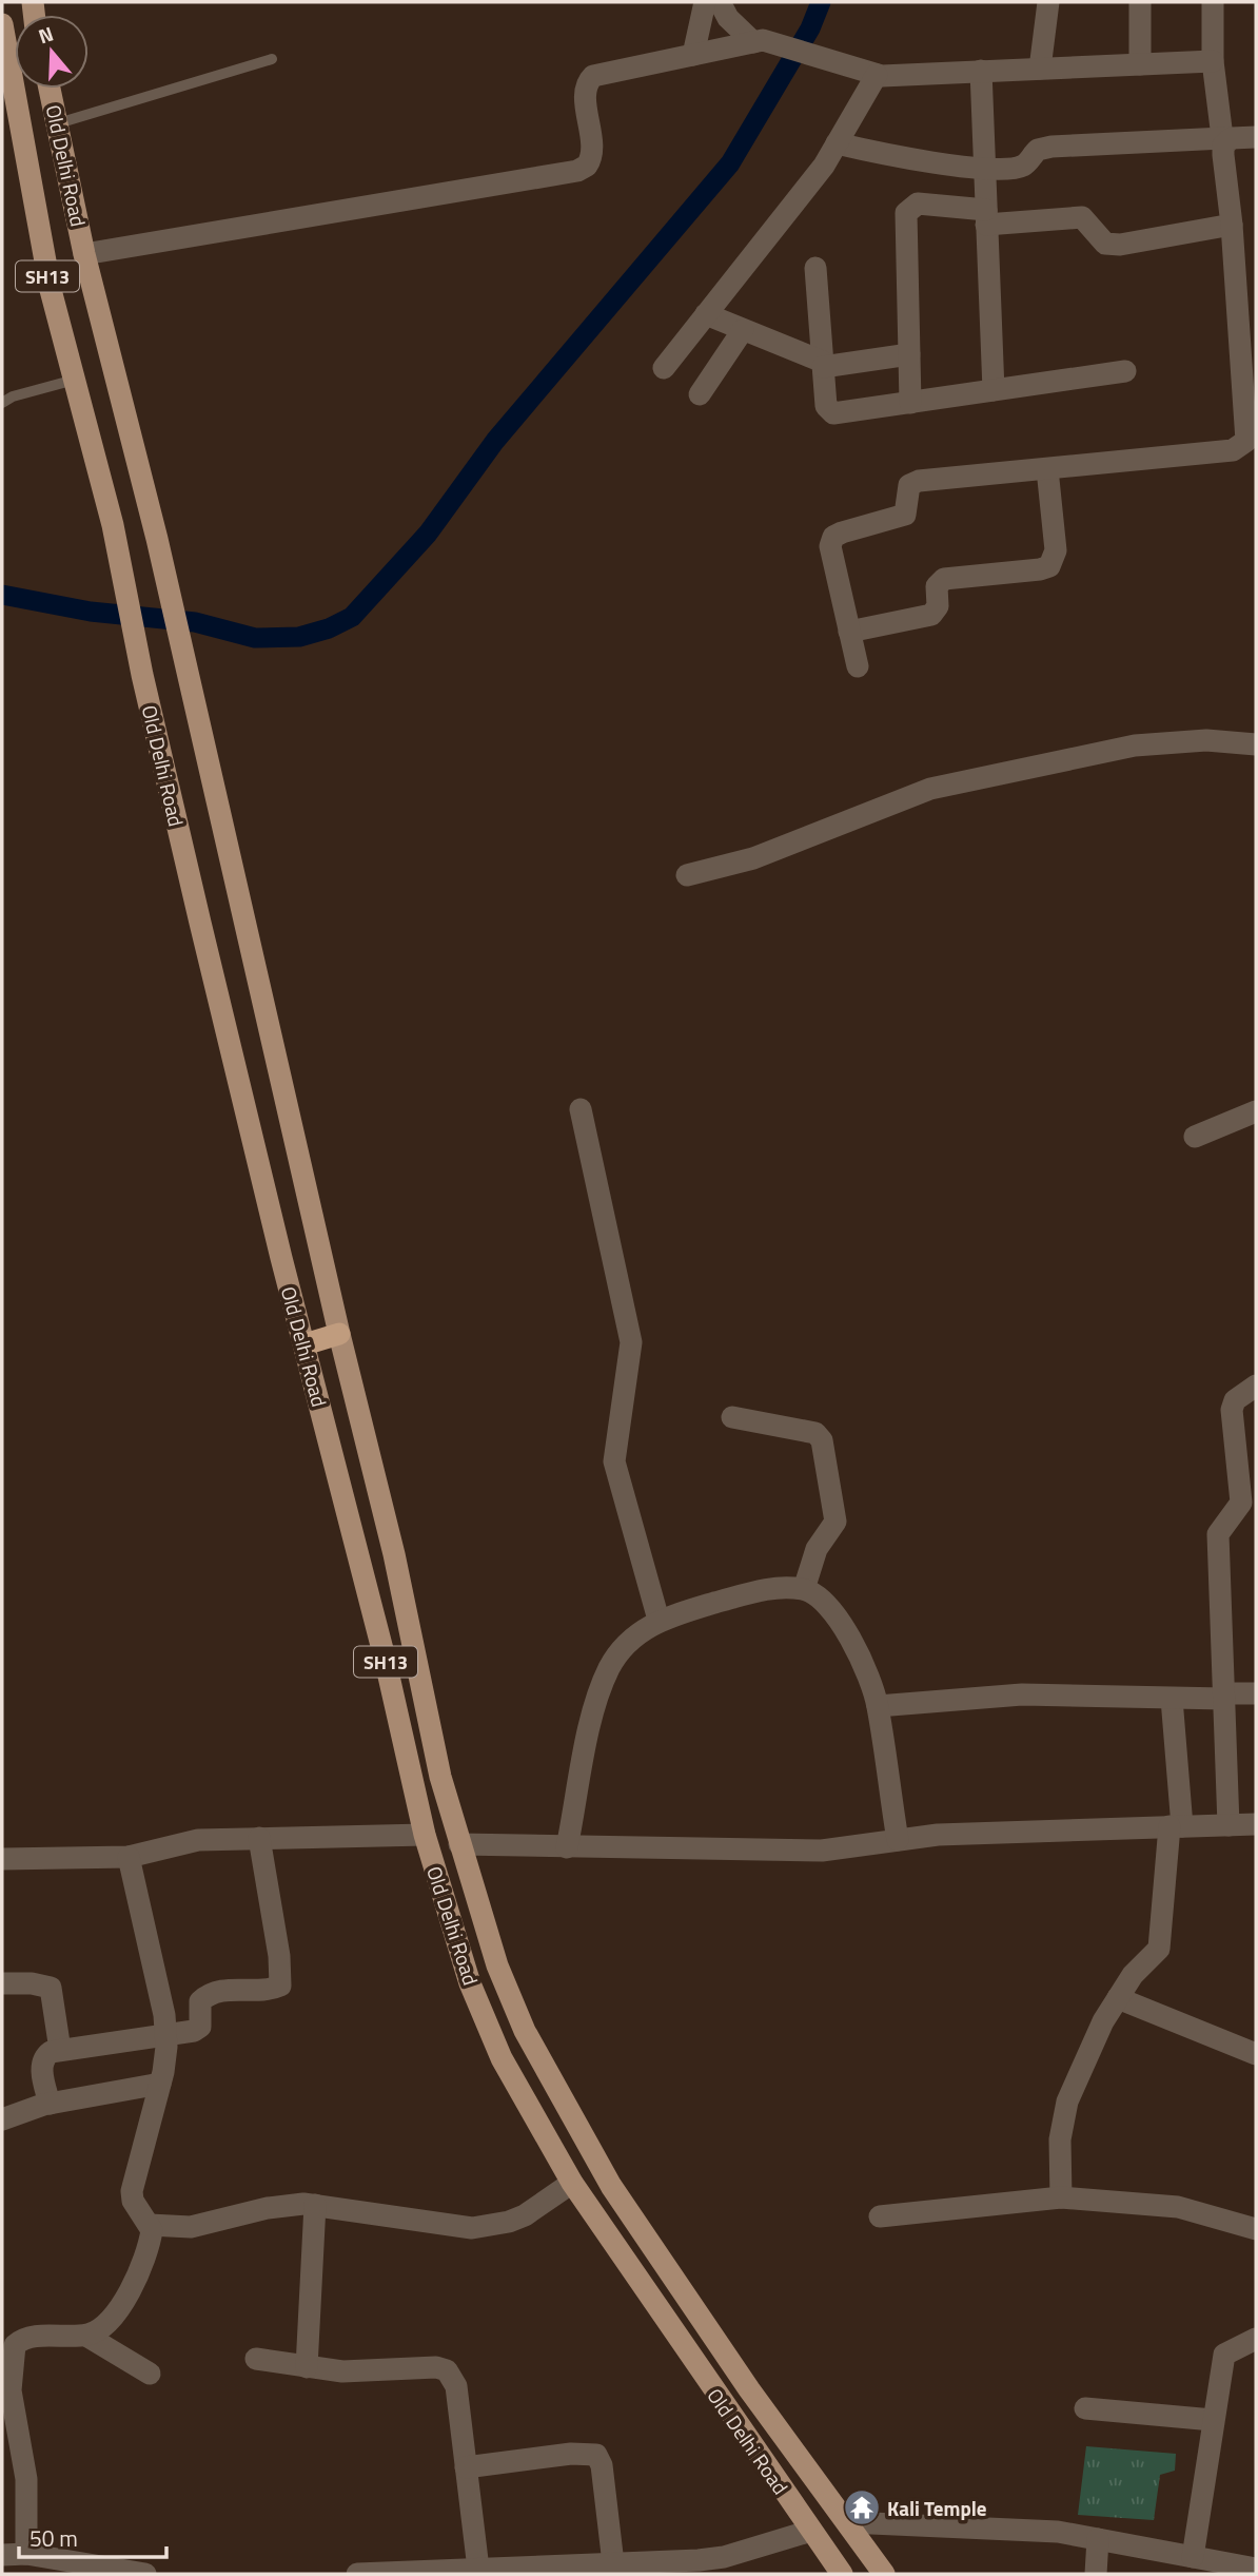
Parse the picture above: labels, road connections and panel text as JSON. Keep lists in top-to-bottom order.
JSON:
{
  "streets": {
    "main road": ["Old Delhi Road", "SH13"]
  },
  "places": {
    "temple": ["Kali Temple"]
  },
  "scale_bar": "50 m",
  "north": "top"
}
